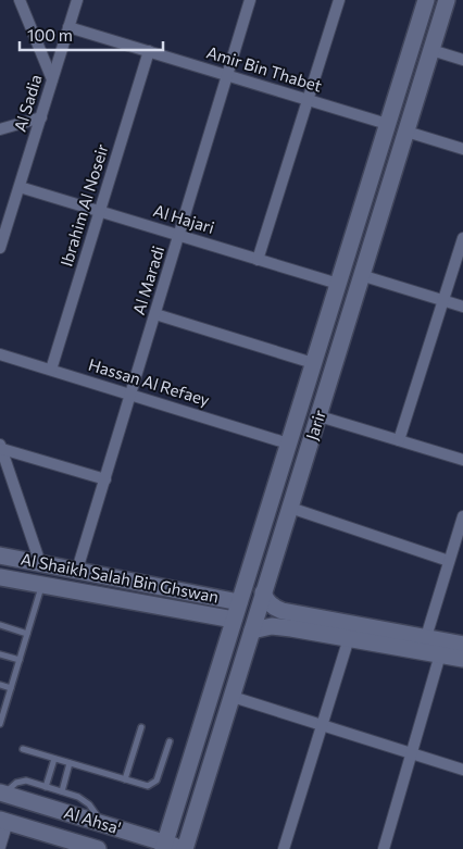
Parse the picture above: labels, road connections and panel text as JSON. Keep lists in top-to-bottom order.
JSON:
{
  "streets": {
    "main road": ["Jarir", "Al Shaikh Salah Bin Ghswan", "Al Ahsa'"],
    "street": [
      "Amir Bin Thabet",
      "Al Sadia",
      "Ibrahim Al Noseir",
      "Al Hajari",
      "Al Maradi",
      "Hassan Al Refaey"
    ]
  },
  "crossings": [
    ["Amir Bin Thabet", "Al Sadia"],
    ["Amir Bin Thabet", "Ibrahim Al Noseir"],
    ["Amir Bin Thabet", "Al Maradi"],
    ["Amir Bin Thabet", "Jarir"],
    ["Al Sadia", "Al Hajari"],
    ["Ibrahim Al Noseir", "Al Hajari"],
    ["Ibrahim Al Noseir", "Hassan Al Refaey"],
    ["Al Hajari", "Al Maradi"],
    ["Al Hajari", "Jarir"],
    ["Al Maradi", "Hassan Al Refaey"],
    ["Al Maradi", "Al Shaikh Salah Bin Ghswan"],
    ["Hassan Al Refaey", "Jarir"],
    ["Jarir", "Al Shaikh Salah Bin Ghswan"],
    ["Jarir", "Al Ahsa'"]
  ],
  "scale_bar": "100 m"
}
